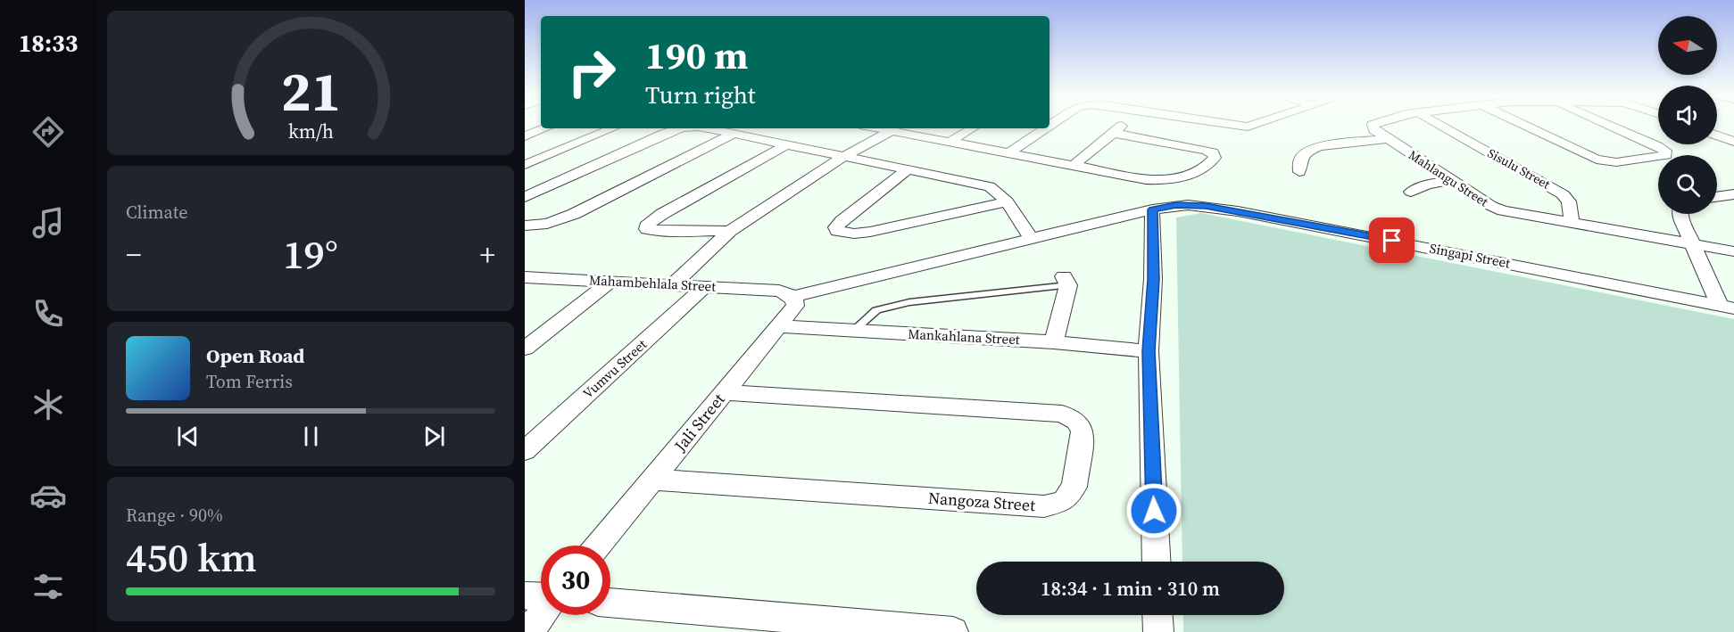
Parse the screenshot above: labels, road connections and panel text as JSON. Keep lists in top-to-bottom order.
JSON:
{
  "streets": {
    "street": [
      "Sisulu Street",
      "Mahlangu Street",
      "Singapi Street",
      "Mahambehlala Street",
      "Mankahlana Street",
      "Vumvu Street",
      "Jali Street",
      "Nangoza Street"
    ]
  },
  "crossings": [
    ["Sisulu Street", "Mahlangu Street"],
    ["Singapi Street", "Mahambehlala Street"],
    ["Mahambehlala Street", "Vumvu Street"],
    ["Mahambehlala Street", "Jali Street"],
    ["Mankahlana Street", "Jali Street"],
    ["Jali Street", "Nangoza Street"]
  ],
  "north": "left",
  "page": {
    "tabs": "18:33",
    "turn": ["190 m", "Turn right"],
    "tile": [
      "Climate",
      ["Range · 90%", "450 km"]
    ],
    "heat": ["−", "19°", "+"],
    "song": ["Open Road", "Tom Ferris"],
    "limit": "30",
    "trip": "18:34 · 1 min · 310 m",
    "gauge": ["21", "km/h"]
  }
}
